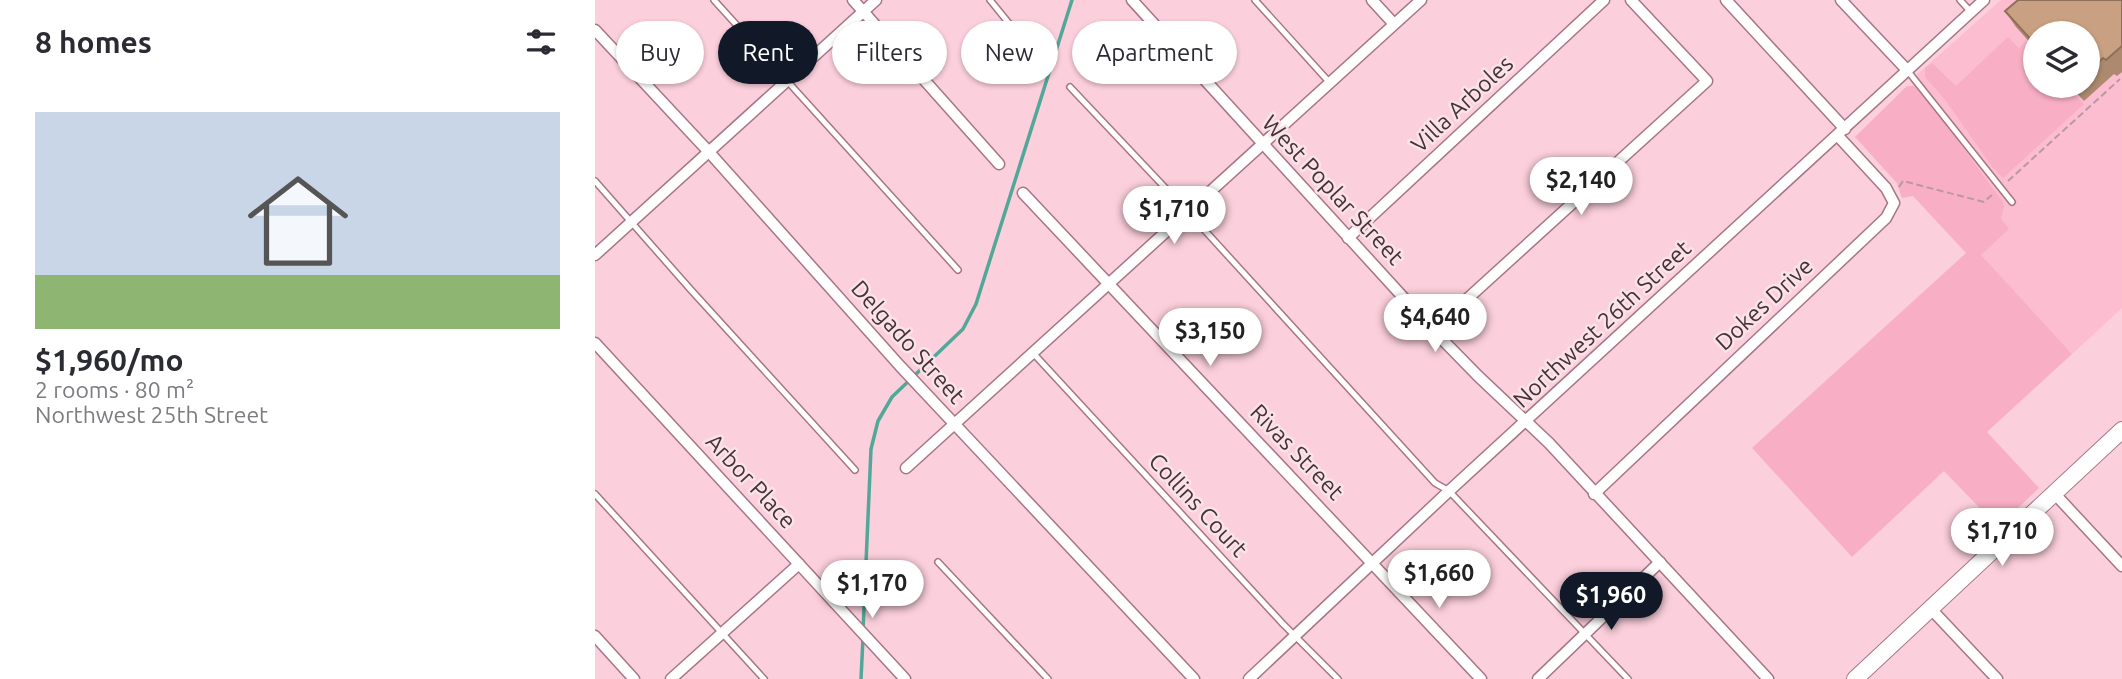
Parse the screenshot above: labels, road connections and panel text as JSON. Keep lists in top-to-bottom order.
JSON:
{
  "streets": {
    "street": [
      "Villa Arboles",
      "West Poplar Street",
      "Dokes Drive",
      "Northwest 26th Street",
      "Delgado Street",
      "Rivas Street",
      "Arbor Place"
    ],
    "lane": ["Collins Court"]
  },
  "crossings": [
    ["Villa Arboles", "West Poplar Street"],
    ["West Poplar Street", "Dokes Drive"],
    ["West Poplar Street", "Northwest 26th Street"],
    ["Northwest 26th Street", "Rivas Street"],
    ["Northwest 26th Street", "Collins Court"]
  ],
  "page": {
    "heading": "8 homes",
    "chip": [
      "Buy",
      "Rent",
      "Filters",
      "New",
      "Apartment"
    ],
    "list": [
      {
        "name": "$1,960/mo",
        "note": "2 rooms · 80 m² · Northwest 25th Street"
      }
    ],
    "price": [
      "$2,140",
      "$1,710",
      "$4,640",
      "$3,150",
      "$1,710",
      "$1,660",
      "$1,170",
      "$1,960"
    ]
  }
}
